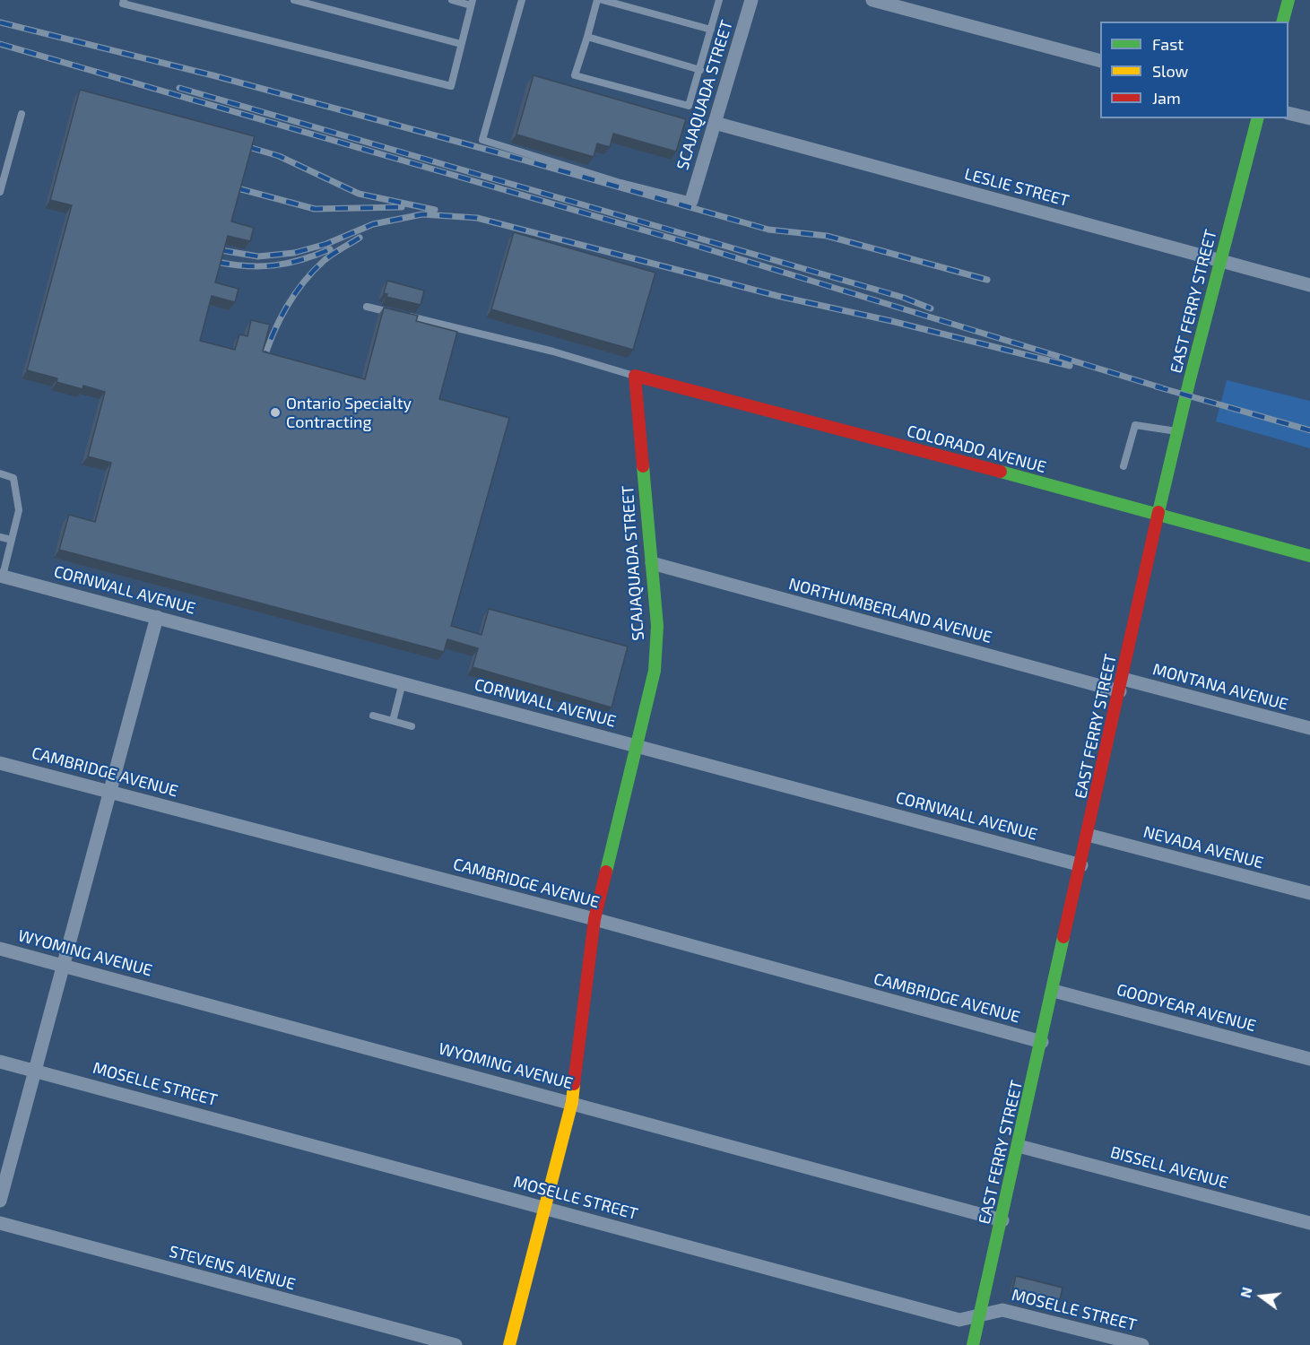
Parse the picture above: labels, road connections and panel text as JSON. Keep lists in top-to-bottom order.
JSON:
{
  "streets": {
    "street": [
      "SCAJAQUADA STREET",
      "LESLIE STREET",
      "EAST FERRY STREET",
      "COLORADO AVENUE",
      "CORNWALL AVENUE",
      "NORTHUMBERLAND AVENUE",
      "MONTANA AVENUE",
      "CAMBRIDGE AVENUE",
      "NEVADA AVENUE",
      "WYOMING AVENUE",
      "GOODYEAR AVENUE",
      "MOSELLE STREET",
      "BISSELL AVENUE",
      "STEVENS AVENUE"
    ]
  },
  "crossings": [
    ["SCAJAQUADA STREET", "LESLIE STREET"],
    ["SCAJAQUADA STREET", "COLORADO AVENUE"],
    ["SCAJAQUADA STREET", "CORNWALL AVENUE"],
    ["SCAJAQUADA STREET", "NORTHUMBERLAND AVENUE"],
    ["SCAJAQUADA STREET", "CAMBRIDGE AVENUE"],
    ["SCAJAQUADA STREET", "WYOMING AVENUE"],
    ["SCAJAQUADA STREET", "MOSELLE STREET"],
    ["LESLIE STREET", "EAST FERRY STREET"],
    ["EAST FERRY STREET", "COLORADO AVENUE"],
    ["EAST FERRY STREET", "CORNWALL AVENUE"],
    ["EAST FERRY STREET", "NORTHUMBERLAND AVENUE"],
    ["EAST FERRY STREET", "MONTANA AVENUE"],
    ["EAST FERRY STREET", "CAMBRIDGE AVENUE"],
    ["EAST FERRY STREET", "NEVADA AVENUE"],
    ["EAST FERRY STREET", "WYOMING AVENUE"],
    ["EAST FERRY STREET", "GOODYEAR AVENUE"],
    ["EAST FERRY STREET", "MOSELLE STREET"],
    ["EAST FERRY STREET", "BISSELL AVENUE"],
    ["NORTHUMBERLAND AVENUE", "MONTANA AVENUE"]
  ],
  "places": ["Ontario Specialty Contracting"],
  "legend": ["Fast", "Slow", "Jam"],
  "north": "left"
}
